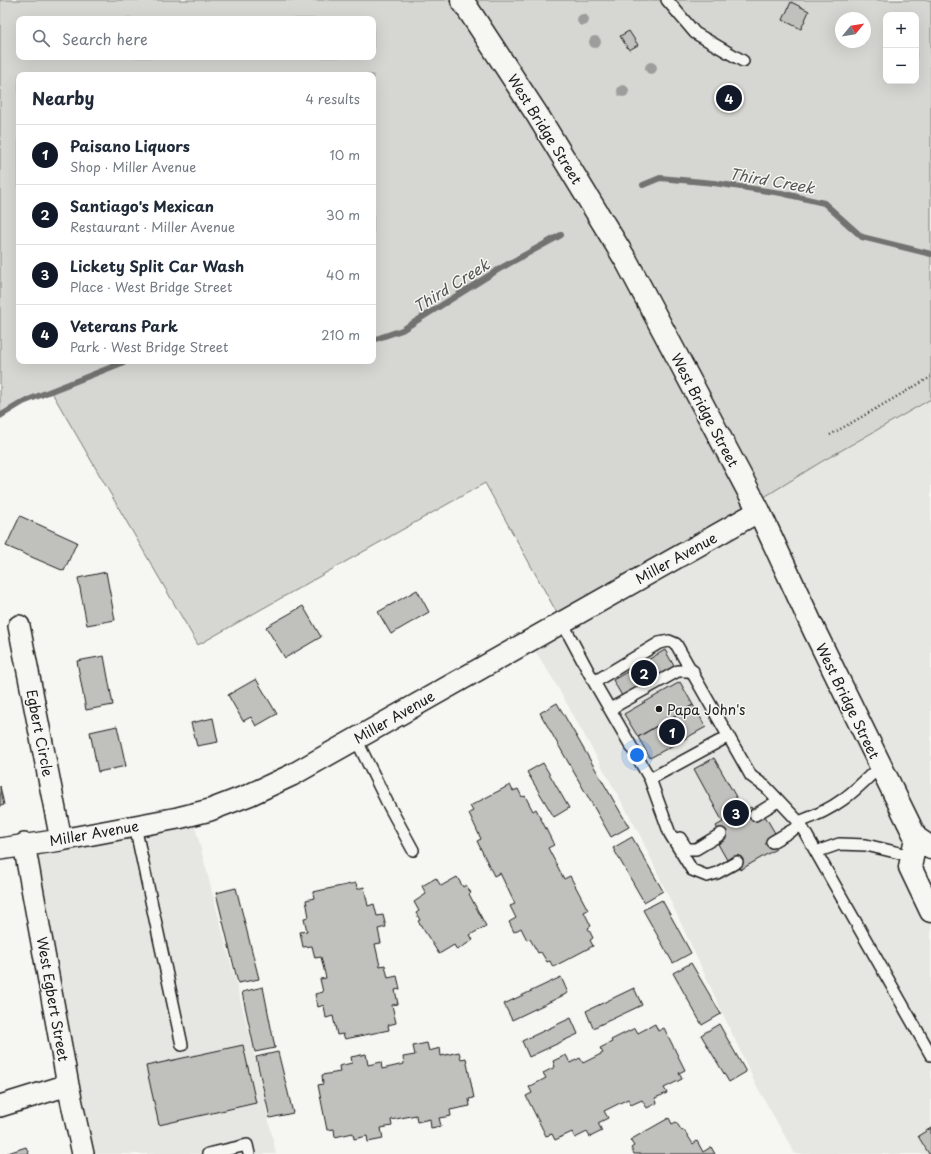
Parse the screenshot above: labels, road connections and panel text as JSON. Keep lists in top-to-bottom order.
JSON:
{
  "streets": {
    "main road": ["West Bridge Street"],
    "street": ["Miller Avenue", "Egbert Circle", "West Egbert Street"]
  },
  "crossings": [
    ["West Bridge Street", "Miller Avenue"],
    ["Miller Avenue", "Egbert Circle"],
    ["Miller Avenue", "West Egbert Street"]
  ],
  "water": ["Third Creek"],
  "places": ["Papa John's"],
  "north": "top right",
  "page": {
    "map_buttons": ["+", "−"],
    "search": "Search here",
    "heading": ["Nearby", "4 results"],
    "pins": [
      "4",
      "2",
      "1",
      "3"
    ],
    "list": [
      {
        "mark": "1",
        "name": "Paisano Liquors",
        "note": "Shop · Miller Avenue",
        "value": "10 m"
      },
      {
        "mark": "2",
        "name": "Santiago's Mexican",
        "note": "Restaurant · Miller Avenue",
        "value": "30 m"
      },
      {
        "mark": "3",
        "name": "Lickety Split Car Wash",
        "note": "Place · West Bridge Street",
        "value": "40 m"
      },
      {
        "mark": "4",
        "name": "Veterans Park",
        "note": "Park · West Bridge Street",
        "value": "210 m"
      }
    ]
  }
}
